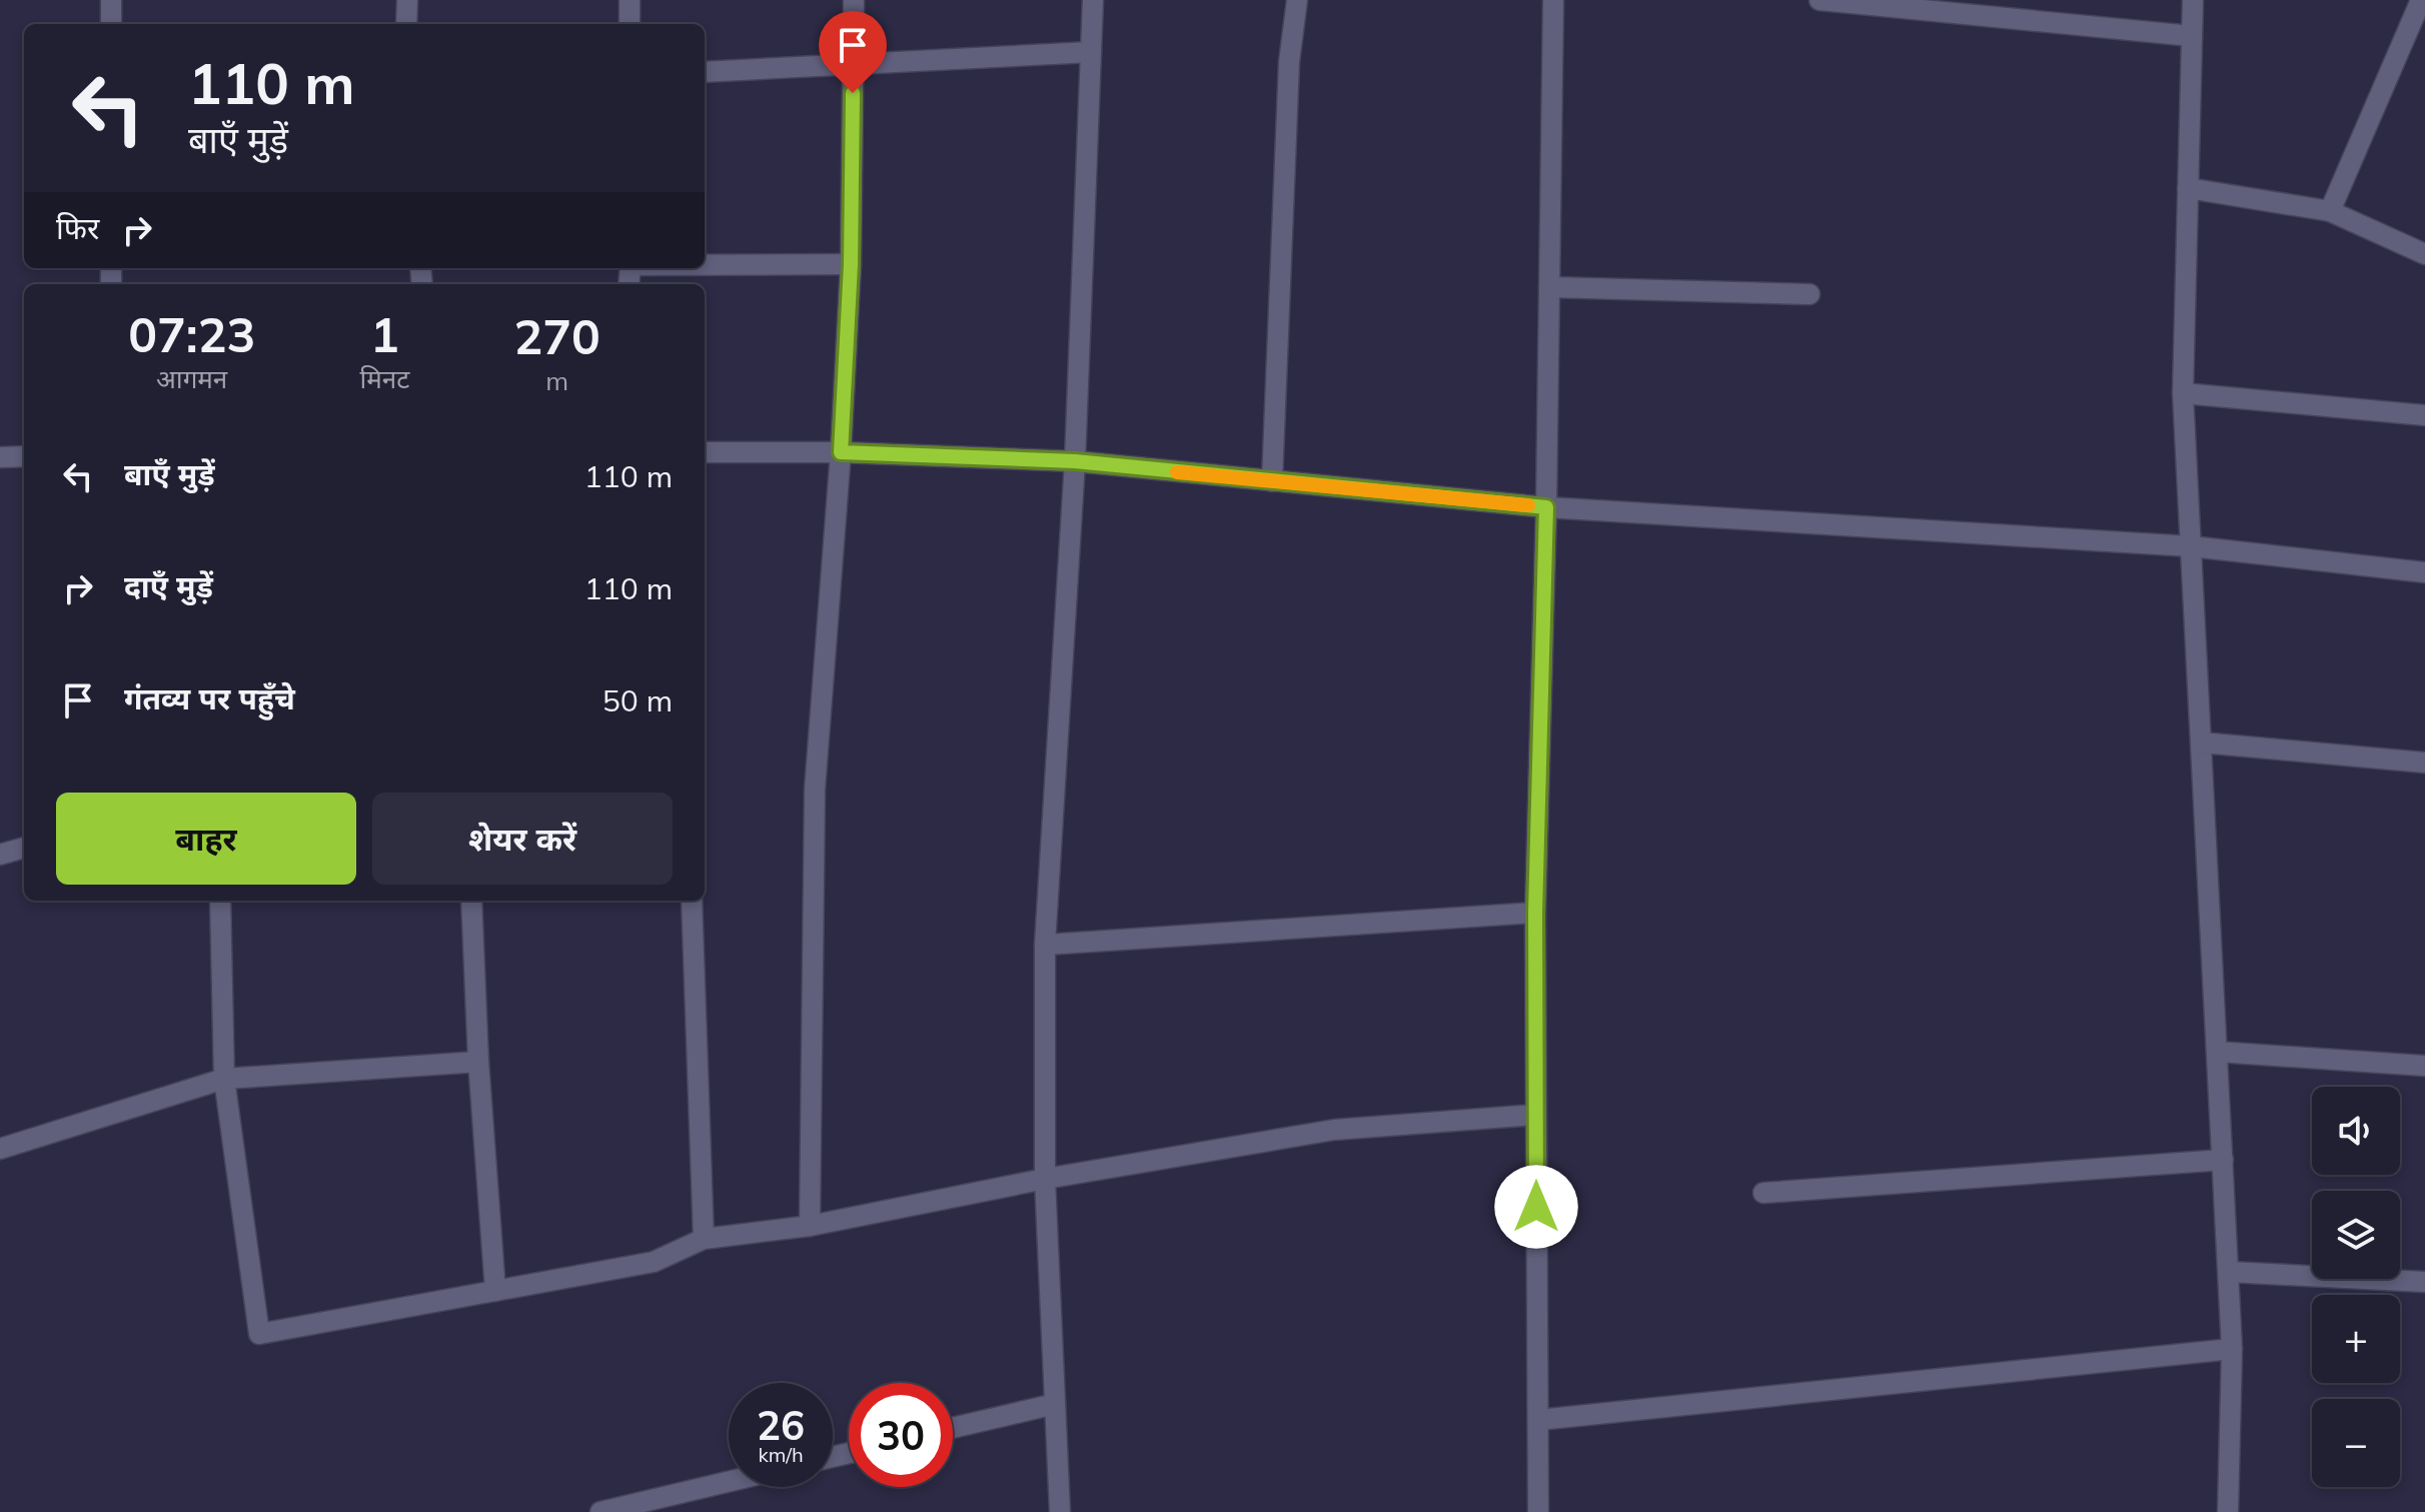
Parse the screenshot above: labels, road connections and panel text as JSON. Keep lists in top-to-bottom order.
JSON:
{
  "page": {
    "turn": ["110 m", "बाएँ मुड़ें"],
    "then": "फिर",
    "eta": [
      "07:23",
      "आगमन",
      "1",
      "मिनट",
      "270",
      "m"
    ],
    "list": [
      {
        "name": "बाएँ मुड़ें",
        "value": "110 m"
      },
      {
        "name": "दाएँ मुड़ें",
        "value": "110 m"
      },
      {
        "name": "गंतव्य पर पहुँचे",
        "value": "50 m"
      }
    ],
    "buttons": ["बाहर", "शेयर करें"],
    "map_buttons": ["+", "−"],
    "speed": "26 km/h",
    "limit": "30"
  }
}
